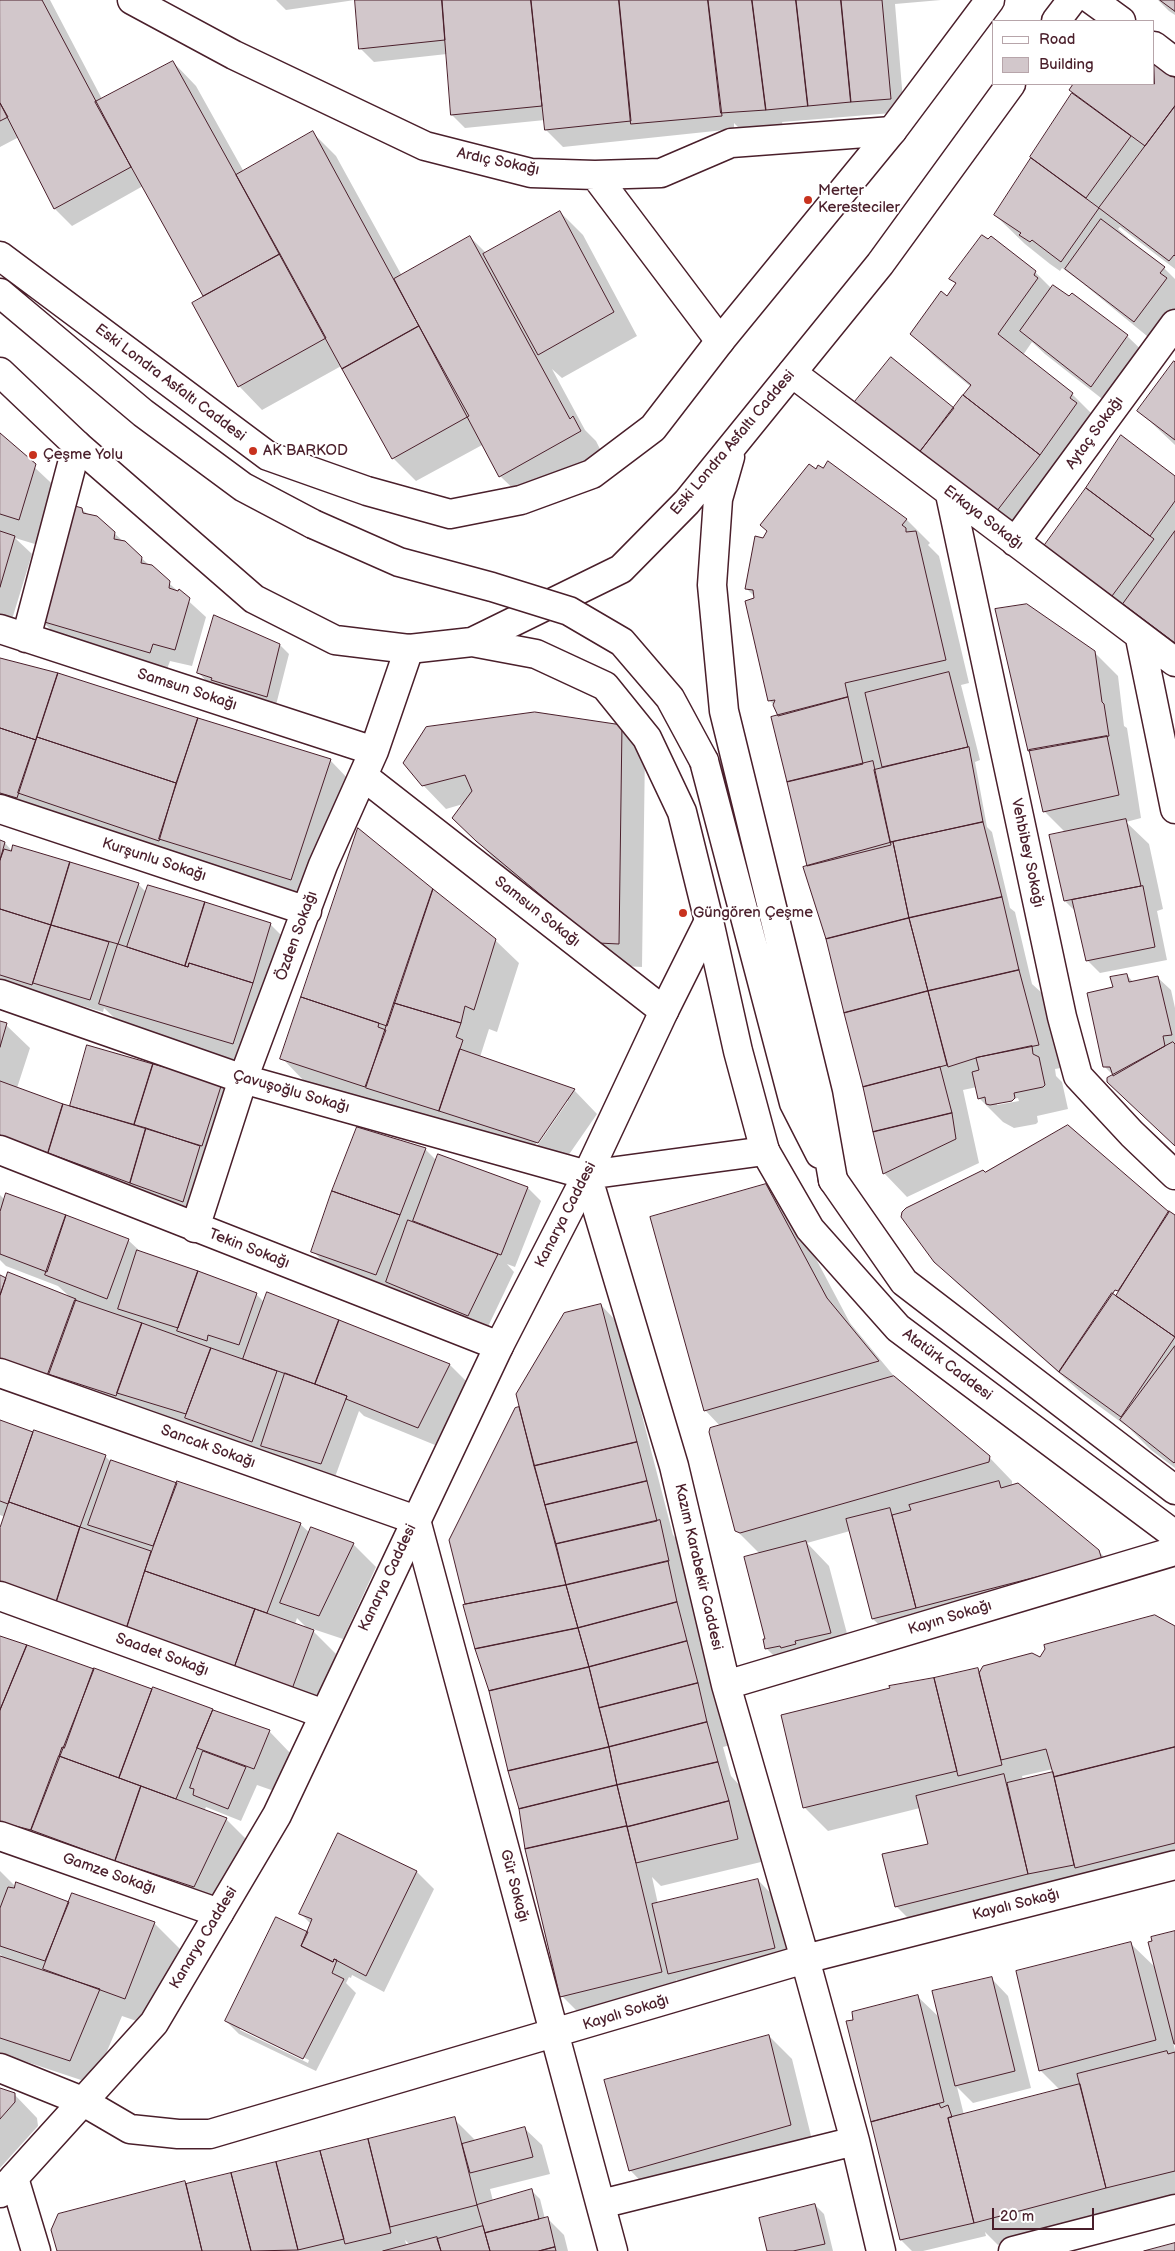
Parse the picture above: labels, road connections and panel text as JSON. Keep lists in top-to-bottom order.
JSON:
{
  "streets": {
    "street": [
      "Ardıç Sokağı",
      "Eski Londra Asfaltı Caddesi",
      "Aytaç Sokağı",
      "Erkaya Sokağı",
      "Samsun Sokağı",
      "Vehbibey Sokağı",
      "Kurşunlu Sokağı",
      "Özden Sokağı",
      "Çavuşoğlu Sokağı",
      "Kanarya Caddesi",
      "Tekin Sokağı",
      "Atatürk Caddesi",
      "Sancak Sokağı",
      "Kazım Karabekir Caddesi",
      "Kayın Sokağı",
      "Saadet Sokağı",
      "Gamze Sokağı",
      "Gür Sokağı",
      "Kayalı Sokağı"
    ]
  },
  "crossings": [
    ["Ardıç Sokağı", "Eski Londra Asfaltı Caddesi"],
    ["Eski Londra Asfaltı Caddesi", "Erkaya Sokağı"],
    ["Eski Londra Asfaltı Caddesi", "Özden Sokağı"],
    ["Eski Londra Asfaltı Caddesi", "Atatürk Caddesi"],
    ["Aytaç Sokağı", "Erkaya Sokağı"],
    ["Erkaya Sokağı", "Vehbibey Sokağı"],
    ["Samsun Sokağı", "Özden Sokağı"],
    ["Samsun Sokağı", "Kanarya Caddesi"],
    ["Kurşunlu Sokağı", "Özden Sokağı"],
    ["Özden Sokağı", "Çavuşoğlu Sokağı"],
    ["Özden Sokağı", "Tekin Sokağı"],
    ["Çavuşoğlu Sokağı", "Kanarya Caddesi"],
    ["Çavuşoğlu Sokağı", "Kazım Karabekir Caddesi"],
    ["Kanarya Caddesi", "Tekin Sokağı"],
    ["Kanarya Caddesi", "Atatürk Caddesi"],
    ["Kanarya Caddesi", "Sancak Sokağı"],
    ["Kanarya Caddesi", "Kazım Karabekir Caddesi"],
    ["Kanarya Caddesi", "Saadet Sokağı"],
    ["Kanarya Caddesi", "Gamze Sokağı"],
    ["Kanarya Caddesi", "Gür Sokağı"],
    ["Kanarya Caddesi", "Kayalı Sokağı"],
    ["Sancak Sokağı", "Gür Sokağı"],
    ["Kazım Karabekir Caddesi", "Kayın Sokağı"],
    ["Kazım Karabekir Caddesi", "Kayalı Sokağı"],
    ["Gür Sokağı", "Kayalı Sokağı"]
  ],
  "places": [
    "Merter Keresteciler",
    "AK BARKOD",
    "Çeşme Yolu",
    "Güngören Çeşme"
  ],
  "legend": ["Road", "Building"],
  "scale_bar": "20 m"
}
